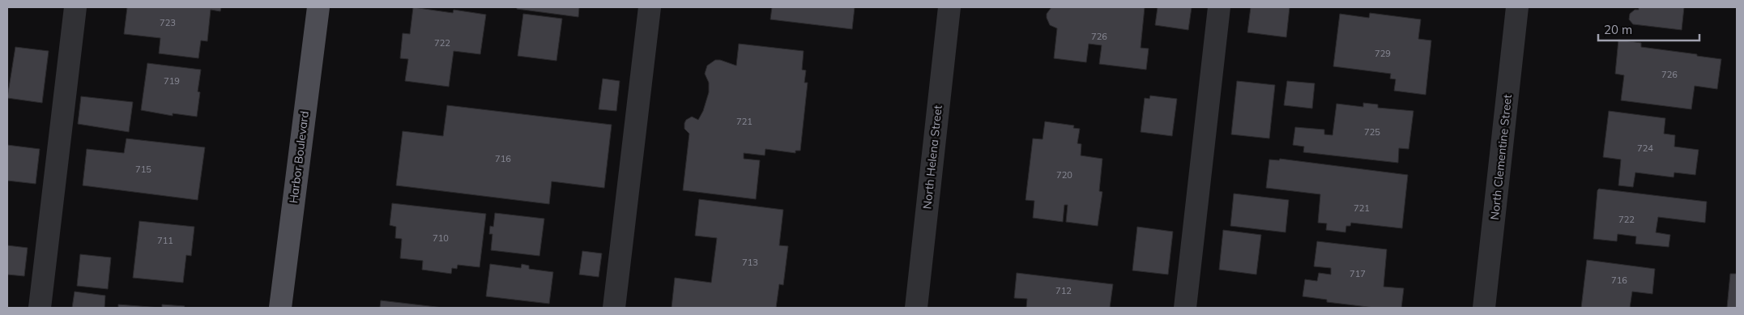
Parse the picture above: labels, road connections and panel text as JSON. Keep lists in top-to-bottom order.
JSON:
{
  "streets": {
    "main road": ["Harbor Boulevard"],
    "street": ["North Helena Street", "North Clementine Street"]
  },
  "house_numbers": [
    "723",
    "726",
    "722",
    "729",
    "726",
    "719",
    "721",
    "725",
    "724",
    "716",
    "715",
    "720",
    "721",
    "722",
    "710",
    "711",
    "713",
    "717",
    "716",
    "712"
  ],
  "scale_bar": "20 m"
}
